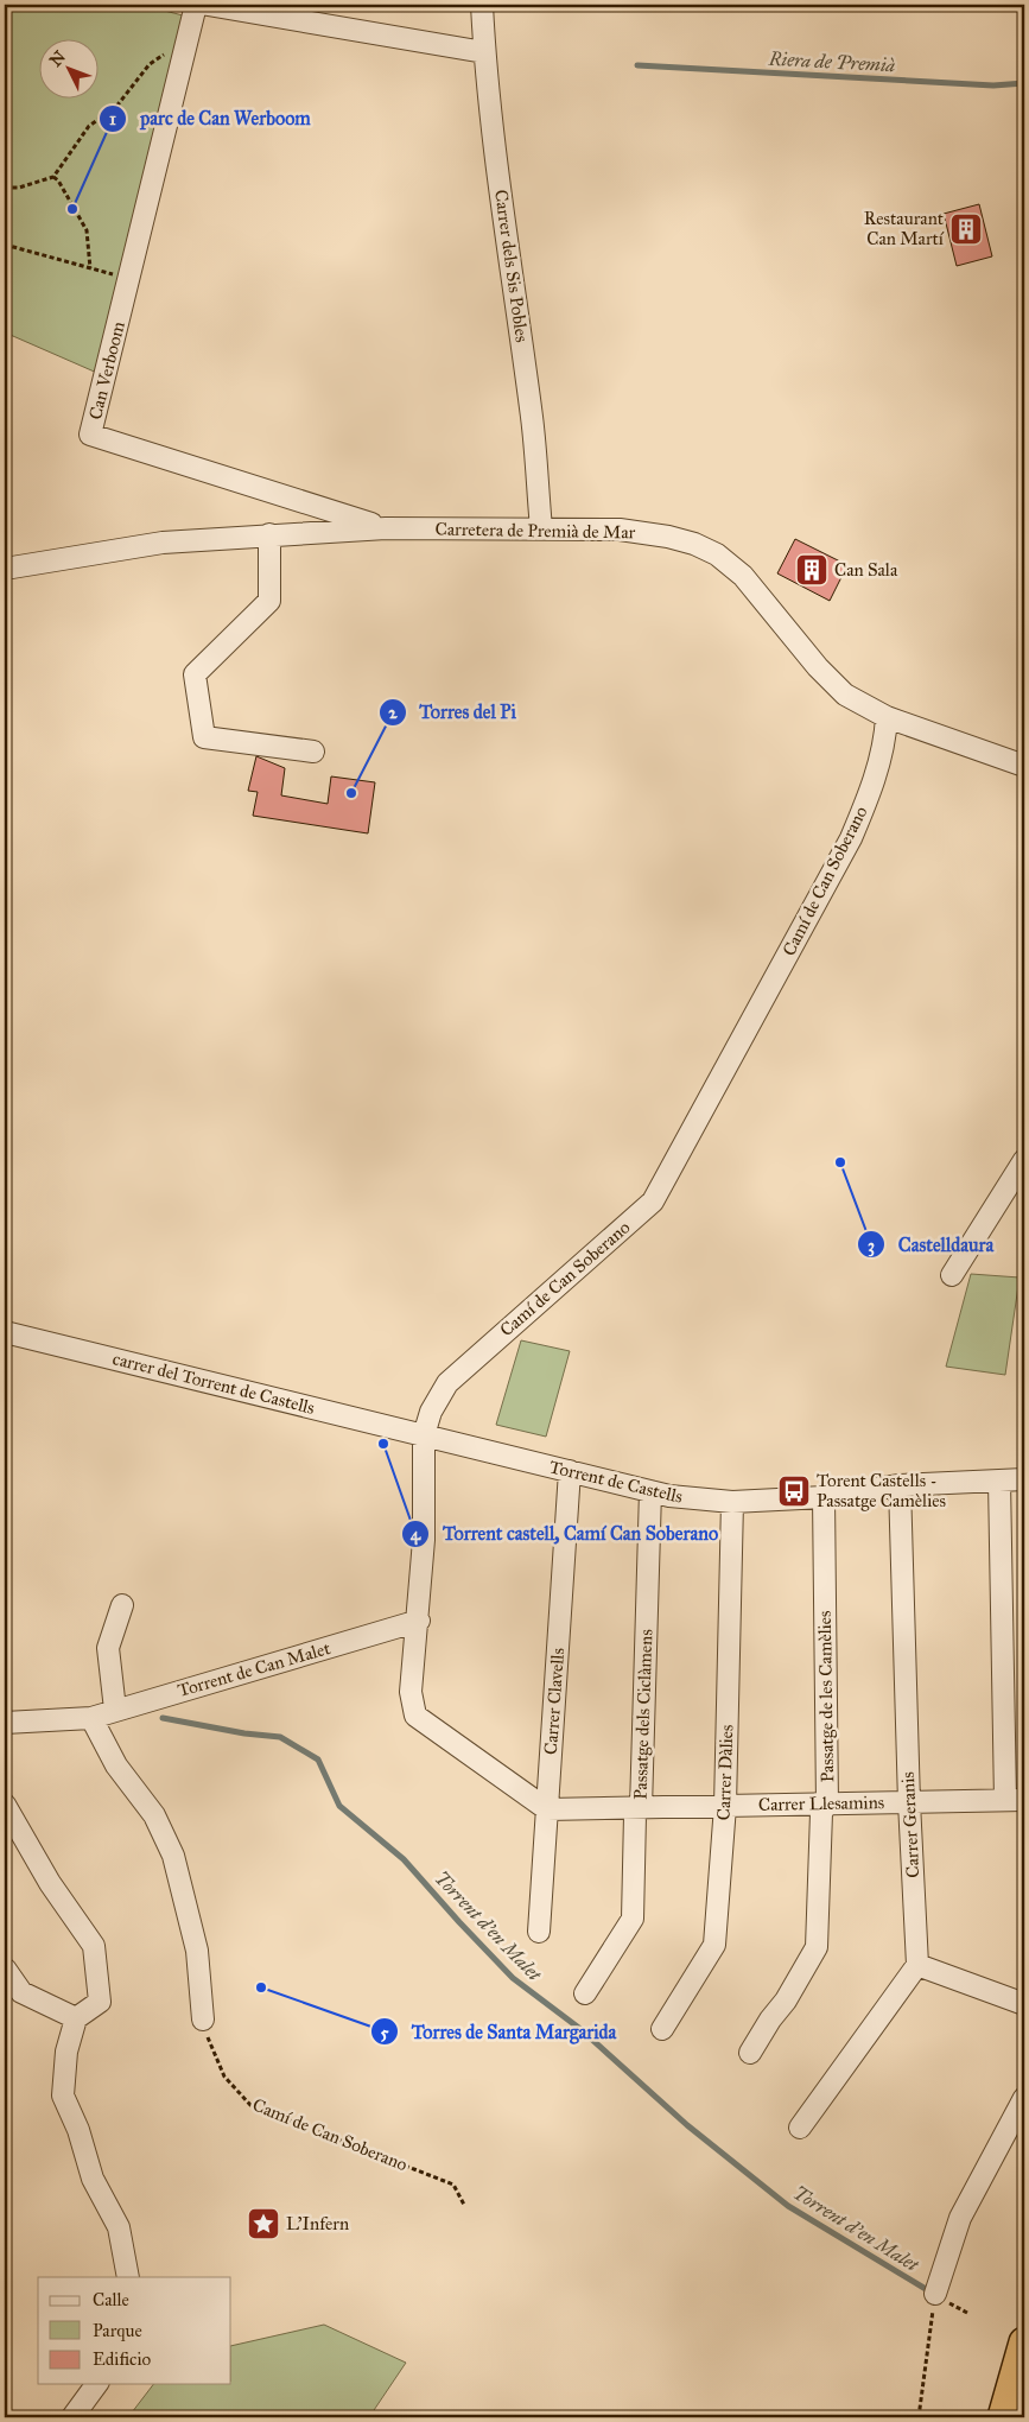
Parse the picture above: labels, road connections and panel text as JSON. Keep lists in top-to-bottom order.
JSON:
{
  "streets": {
    "street": [
      "Carrer dels Sis Pobles",
      "Can Verboom",
      "Carretera de Premià de Mar",
      "Camí de Can Soberano",
      "carrer del Torrent de Castells",
      "Torrent de Castells",
      "Torrent de Can Malet",
      "Passatge de les Camèlies",
      "Carrer Clavells",
      "Passatge dels Ciclàmens",
      "Carrer Dàlies",
      "Carrer Llesamins",
      "Carrer Geranis"
    ]
  },
  "crossings": [
    ["Carrer dels Sis Pobles", "Carretera de Premià de Mar"],
    ["Can Verboom", "Carretera de Premià de Mar"],
    ["Carretera de Premià de Mar", "Camí de Can Soberano"],
    ["Camí de Can Soberano", "carrer del Torrent de Castells"],
    ["Camí de Can Soberano", "Torrent de Castells"],
    ["Camí de Can Soberano", "Torrent de Can Malet"],
    ["Camí de Can Soberano", "Carrer Clavells"],
    ["Camí de Can Soberano", "Carrer Llesamins"],
    ["carrer del Torrent de Castells", "Torrent de Castells"],
    ["Torrent de Castells", "Passatge de les Camèlies"],
    ["Torrent de Castells", "Carrer Clavells"],
    ["Torrent de Castells", "Passatge dels Ciclàmens"],
    ["Torrent de Castells", "Carrer Dàlies"],
    ["Torrent de Castells", "Carrer Geranis"],
    ["Passatge de les Camèlies", "Carrer Llesamins"],
    ["Carrer Clavells", "Carrer Llesamins"],
    ["Passatge dels Ciclàmens", "Carrer Llesamins"],
    ["Carrer Dàlies", "Carrer Llesamins"],
    ["Carrer Llesamins", "Carrer Geranis"]
  ],
  "water": ["Riera de Premià", "Torrent d'en Malet"],
  "places": {
    "other": [
      "parc de Can Werboom",
      "Torres del Pi",
      "Castelldaura",
      "Torrent castell, Camí Can Soberano",
      "Torres de Santa Margarida"
    ],
    "building": ["Restaurant Can Martí", "Can Sala"],
    "bus stop": ["Torent Castells - Passatge Camèlies"],
    "place": ["L'Infern"]
  },
  "legend": ["Calle", "Parque", "Edificio"],
  "north": "top left"
}
